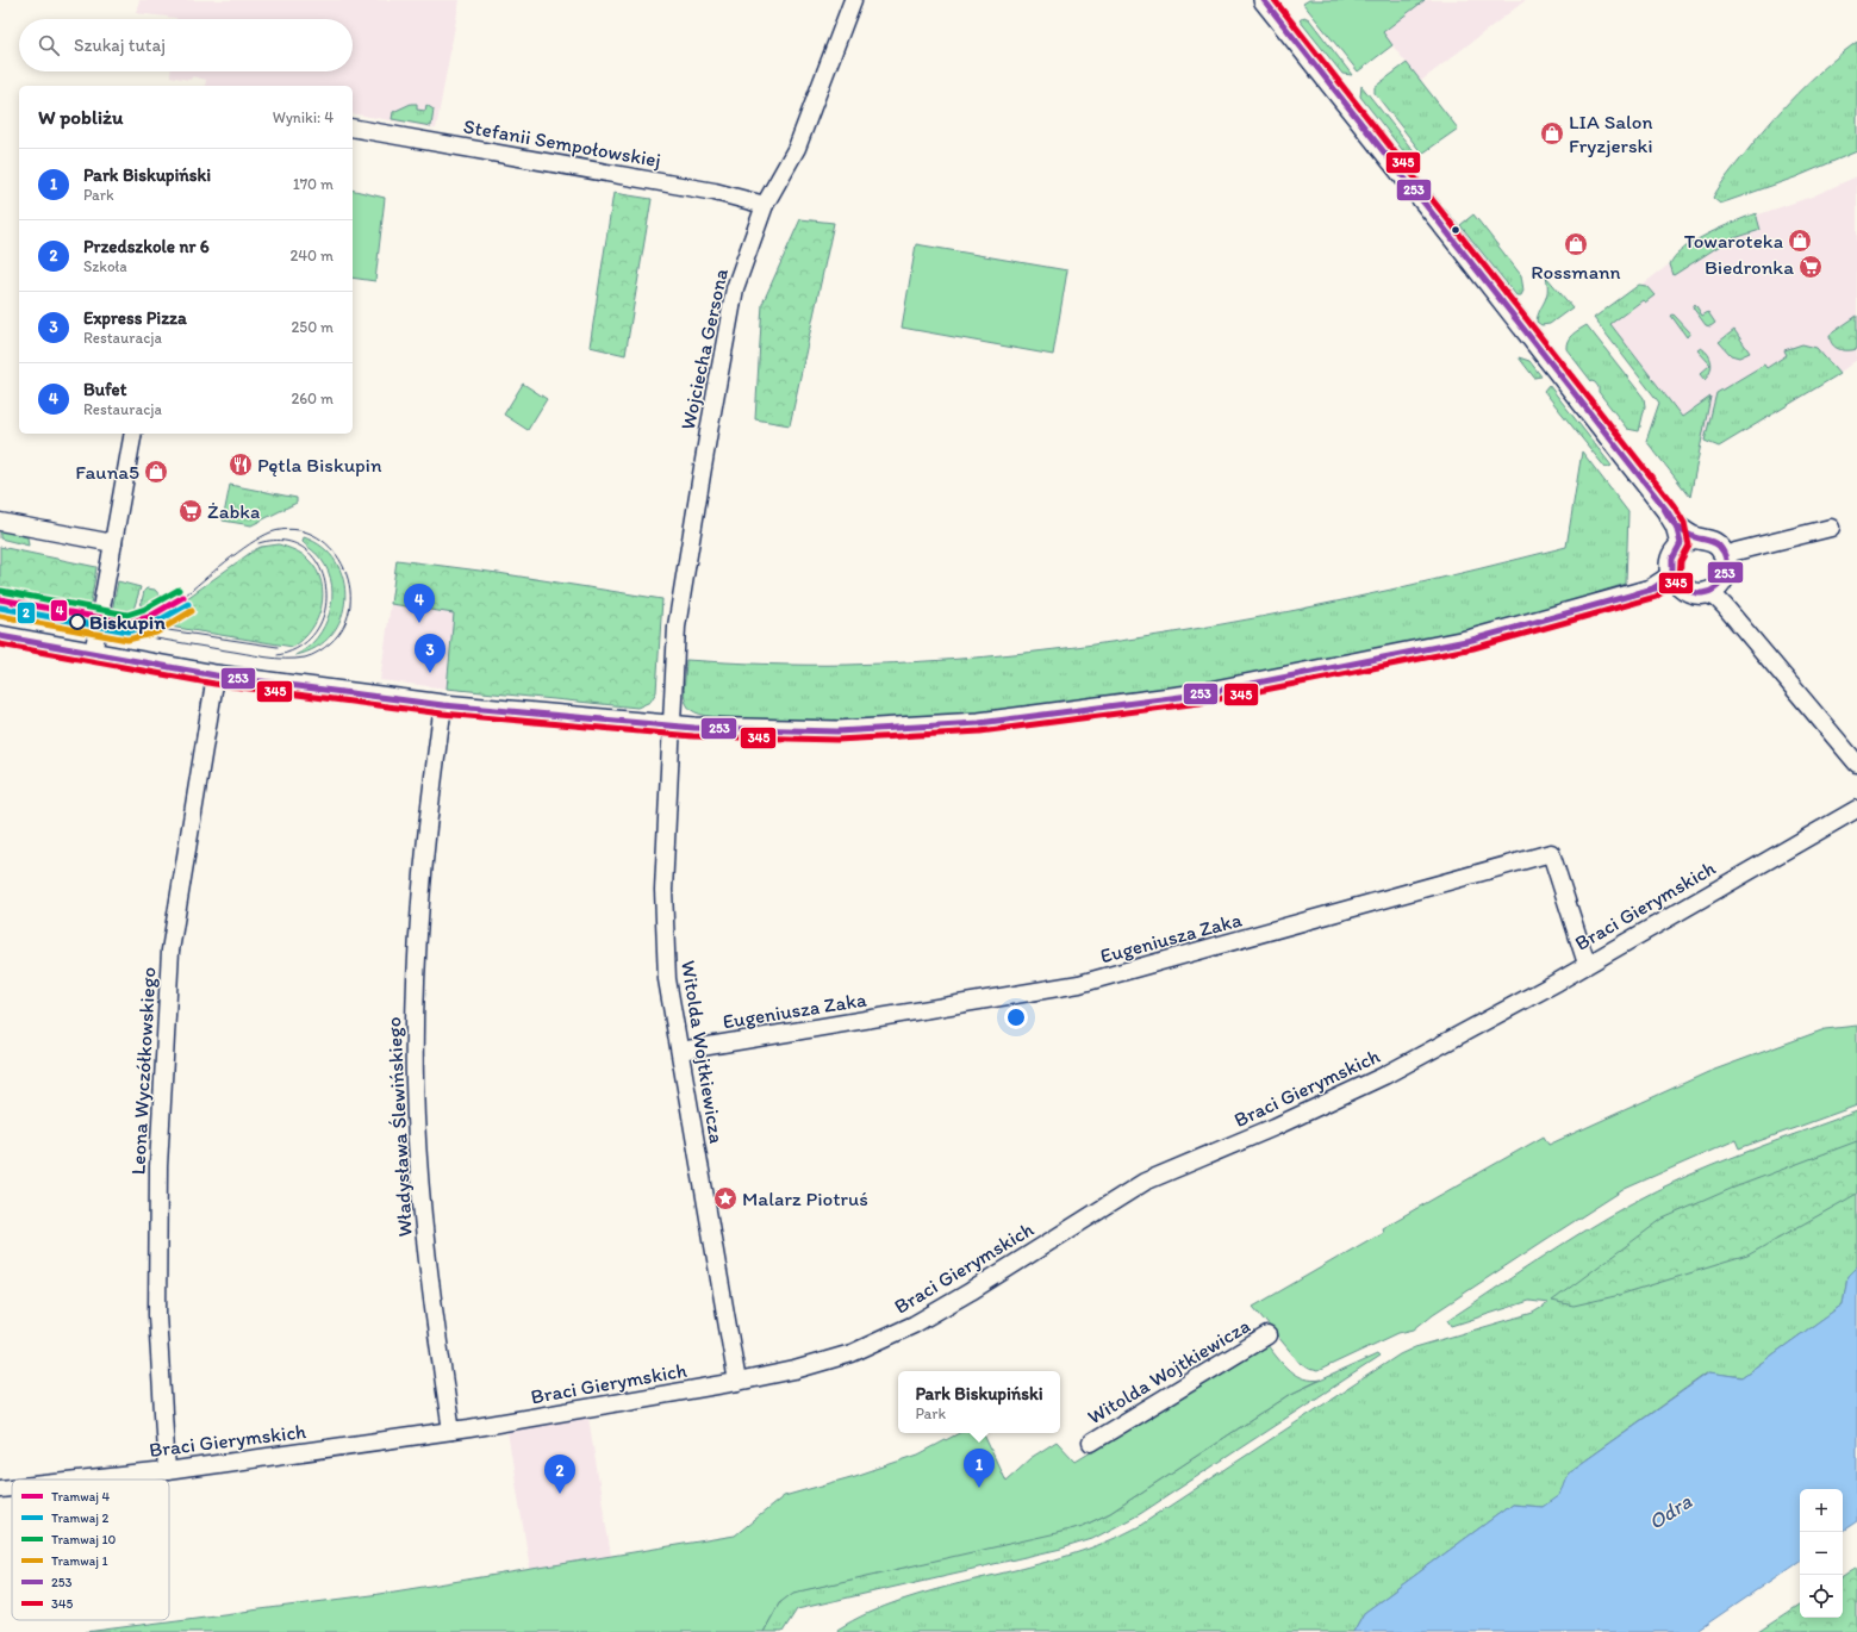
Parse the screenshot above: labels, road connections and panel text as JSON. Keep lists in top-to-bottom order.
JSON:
{
  "streets": {
    "street": [
      "Stefanii Sempołowskiej",
      "Wojciecha Gersona",
      "Braci Gierymskich",
      "Eugeniusza Zaka",
      "Witolda Wojtkiewicza",
      "Leona Wyczółkowskiego",
      "Władysława Ślewińskiego"
    ]
  },
  "crossings": [
    ["Stefanii Sempołowskiej", "Wojciecha Gersona"],
    ["Wojciecha Gersona", "Witolda Wojtkiewicza"],
    ["Braci Gierymskich", "Eugeniusza Zaka"],
    ["Braci Gierymskich", "Witolda Wojtkiewicza"],
    ["Braci Gierymskich", "Leona Wyczółkowskiego"],
    ["Braci Gierymskich", "Władysława Ślewińskiego"],
    ["Eugeniusza Zaka", "Witolda Wojtkiewicza"]
  ],
  "water": ["Odra"],
  "places": {
    "shop": [
      "LIA Salon Fryzjerski",
      "Towaroteka",
      "Rossmann",
      "Fauna5"
    ],
    "supermarket": ["Biedronka", "Żabka"],
    "restaurant": ["Pętla Biskupin"],
    "other": ["Biskupin"],
    "place": ["Malarz Piotruś"]
  },
  "lines": [
    "transit line 253",
    "transit line 345",
    "tram line 10",
    "tram line 4",
    "tram line 2",
    "tram line 1"
  ],
  "legend": [
    "Tramwaj 4",
    "Tramwaj 2",
    "Tramwaj 10",
    "Tramwaj 1",
    "253",
    "345"
  ],
  "page": {
    "search": "Szukaj tutaj",
    "heading": ["W pobliżu", "Wyniki: 4"],
    "list": [
      {
        "mark": "1",
        "name": "Park Biskupiński",
        "note": "Park",
        "value": "170 m"
      },
      {
        "mark": "2",
        "name": "Przedszkole nr 6",
        "note": "Szkoła",
        "value": "240 m"
      },
      {
        "mark": "3",
        "name": "Express Pizza",
        "note": "Restauracja",
        "value": "250 m"
      },
      {
        "mark": "4",
        "name": "Bufet",
        "note": "Restauracja",
        "value": "260 m"
      }
    ],
    "pins": [
      "4",
      "3",
      "1",
      "2"
    ],
    "popup": ["Park Biskupiński", "Park"],
    "map_buttons": ["+", "−"]
  }
}
